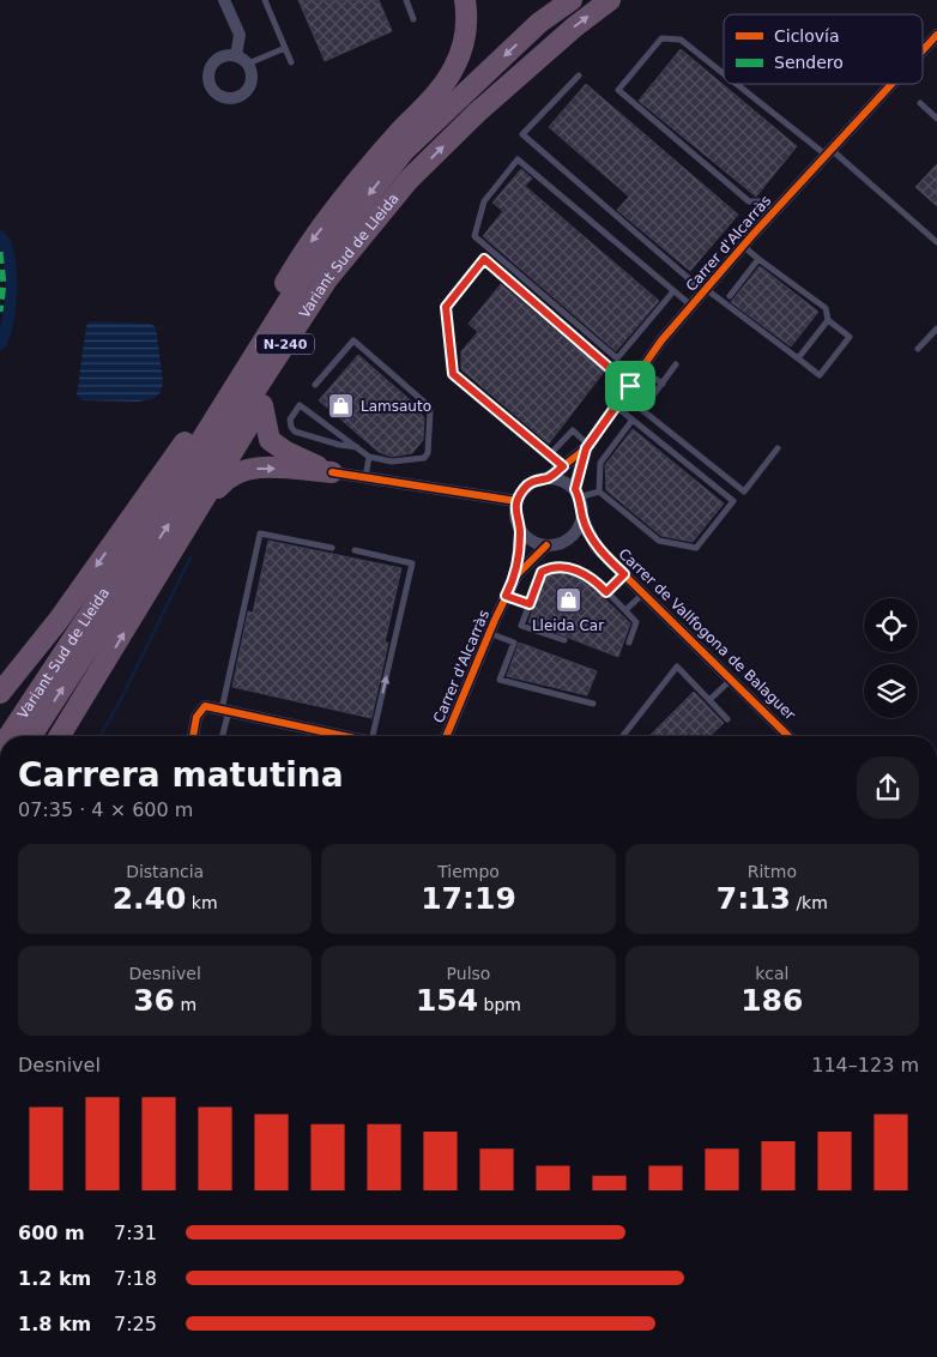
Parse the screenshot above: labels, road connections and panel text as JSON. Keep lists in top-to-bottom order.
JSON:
{
  "streets": {
    "highway": ["Variant Sud de Lleida", "N-240"],
    "street": ["Carrer d'Alcarràs", "Carrer de Vallfogona de Balaguer"]
  },
  "crossings": [
    ["Variant Sud de Lleida", "N-240"]
  ],
  "places": {
    "shop": ["Lamsauto", "Lleida Car"]
  },
  "legend": ["Ciclovía", "Sendero"],
  "page": {
    "heading": ["Carrera matutina", "07:35 · 4 × 600 m"],
    "stats": [
      ["Distancia", "2.40 km"],
      ["Tiempo", "17:19"],
      ["Ritmo", "7:13 /km"],
      ["Desnivel", "36 m"],
      ["Pulso", "154 bpm"],
      ["kcal", "186"]
    ],
    "chart": ["Desnivel", "114–123 m"],
    "list": [
      {
        "name": "600 m",
        "note": "7:31"
      },
      {
        "name": "1.2 km",
        "note": "7:18"
      },
      {
        "name": "1.8 km",
        "note": "7:25"
      }
    ]
  }
}
